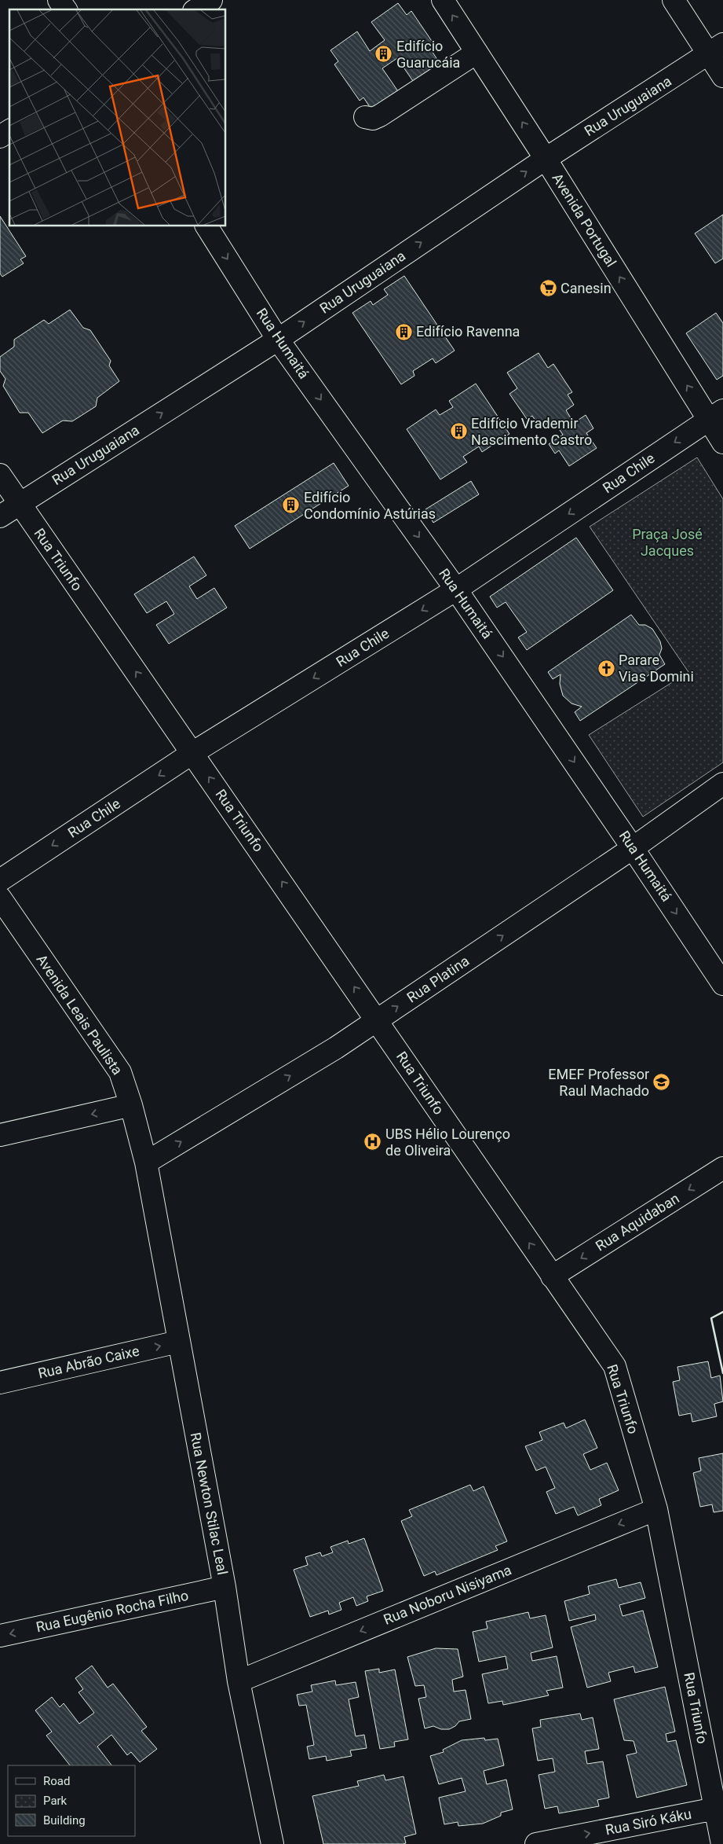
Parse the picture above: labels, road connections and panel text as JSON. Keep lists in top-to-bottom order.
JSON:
{
  "streets": {
    "street": [
      "Rua Uruguaiana",
      "Avenida Portugal",
      "Rua Humaitá",
      "Rua Chile",
      "Rua Triunfo",
      "Rua Platina",
      "Avenida Leais Paulista",
      "Rua Aquidaban",
      "Rua Abrão Caixe",
      "Rua Newton Stilac Leal",
      "Rua Noboru Nisiyama",
      "Rua Eugênio Rocha Filho",
      "Rua Siró Káku"
    ]
  },
  "crossings": [
    ["Rua Uruguaiana", "Avenida Portugal"],
    ["Rua Uruguaiana", "Rua Humaitá"],
    ["Rua Uruguaiana", "Rua Triunfo"],
    ["Avenida Portugal", "Rua Chile"],
    ["Rua Humaitá", "Rua Chile"],
    ["Rua Humaitá", "Rua Platina"],
    ["Rua Chile", "Rua Triunfo"],
    ["Rua Triunfo", "Rua Platina"],
    ["Rua Triunfo", "Rua Aquidaban"],
    ["Rua Triunfo", "Rua Noboru Nisiyama"],
    ["Rua Triunfo", "Rua Siró Káku"],
    ["Rua Platina", "Avenida Leais Paulista"],
    ["Rua Platina", "Rua Newton Stilac Leal"],
    ["Avenida Leais Paulista", "Rua Newton Stilac Leal"],
    ["Rua Abrão Caixe", "Rua Newton Stilac Leal"],
    ["Rua Newton Stilac Leal", "Rua Noboru Nisiyama"],
    ["Rua Newton Stilac Leal", "Rua Eugênio Rocha Filho"]
  ],
  "one_way": [
    "Rua Uruguaiana",
    "Avenida Portugal",
    "Rua Humaitá",
    "Rua Chile",
    "Rua Triunfo",
    "Rua Platina",
    "Rua Aquidaban",
    "Rua Abrão Caixe",
    "Rua Noboru Nisiyama",
    "Rua Eugênio Rocha Filho",
    "Rua Siró Káku"
  ],
  "parks": ["Praça José Jacques"],
  "places": {
    "building": [
      "Edifício Guarucáia",
      "Edifício Ravenna",
      "Edifício Vrademir Nascimento Castro",
      "Edifício Condomínio Astúrias"
    ],
    "supermarket": ["Canesin"],
    "church": ["Parare Vias Domini"],
    "school or university": ["EMEF Professor Raul Machado"],
    "hospital": ["UBS Hélio Lourenço de Oliveira"]
  },
  "legend": ["Road", "Park", "Building"]
}
